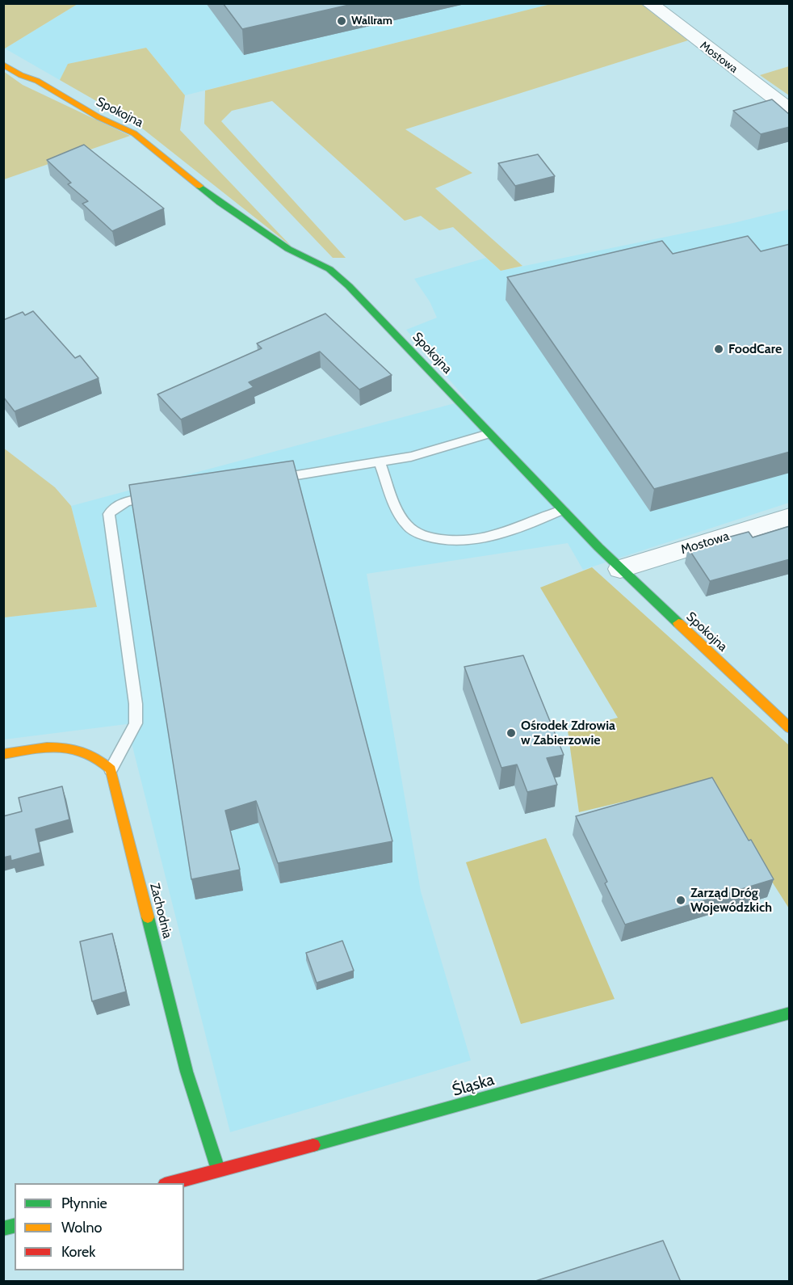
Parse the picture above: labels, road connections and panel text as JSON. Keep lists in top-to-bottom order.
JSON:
{
  "streets": {
    "street": [
      "Mostowa",
      "Spokojna",
      "Zachodnia",
      "Śląska"
    ]
  },
  "crossings": [
    ["Mostowa", "Spokojna"],
    ["Zachodnia", "Śląska"]
  ],
  "places": [
    "Wallram",
    "FoodCare",
    "Ośrodek Zdrowia w Zabierzowie",
    "Zarząd Dróg Wojewódzkich"
  ],
  "legend": ["Płynnie", "Wolno", "Korek"]
}
